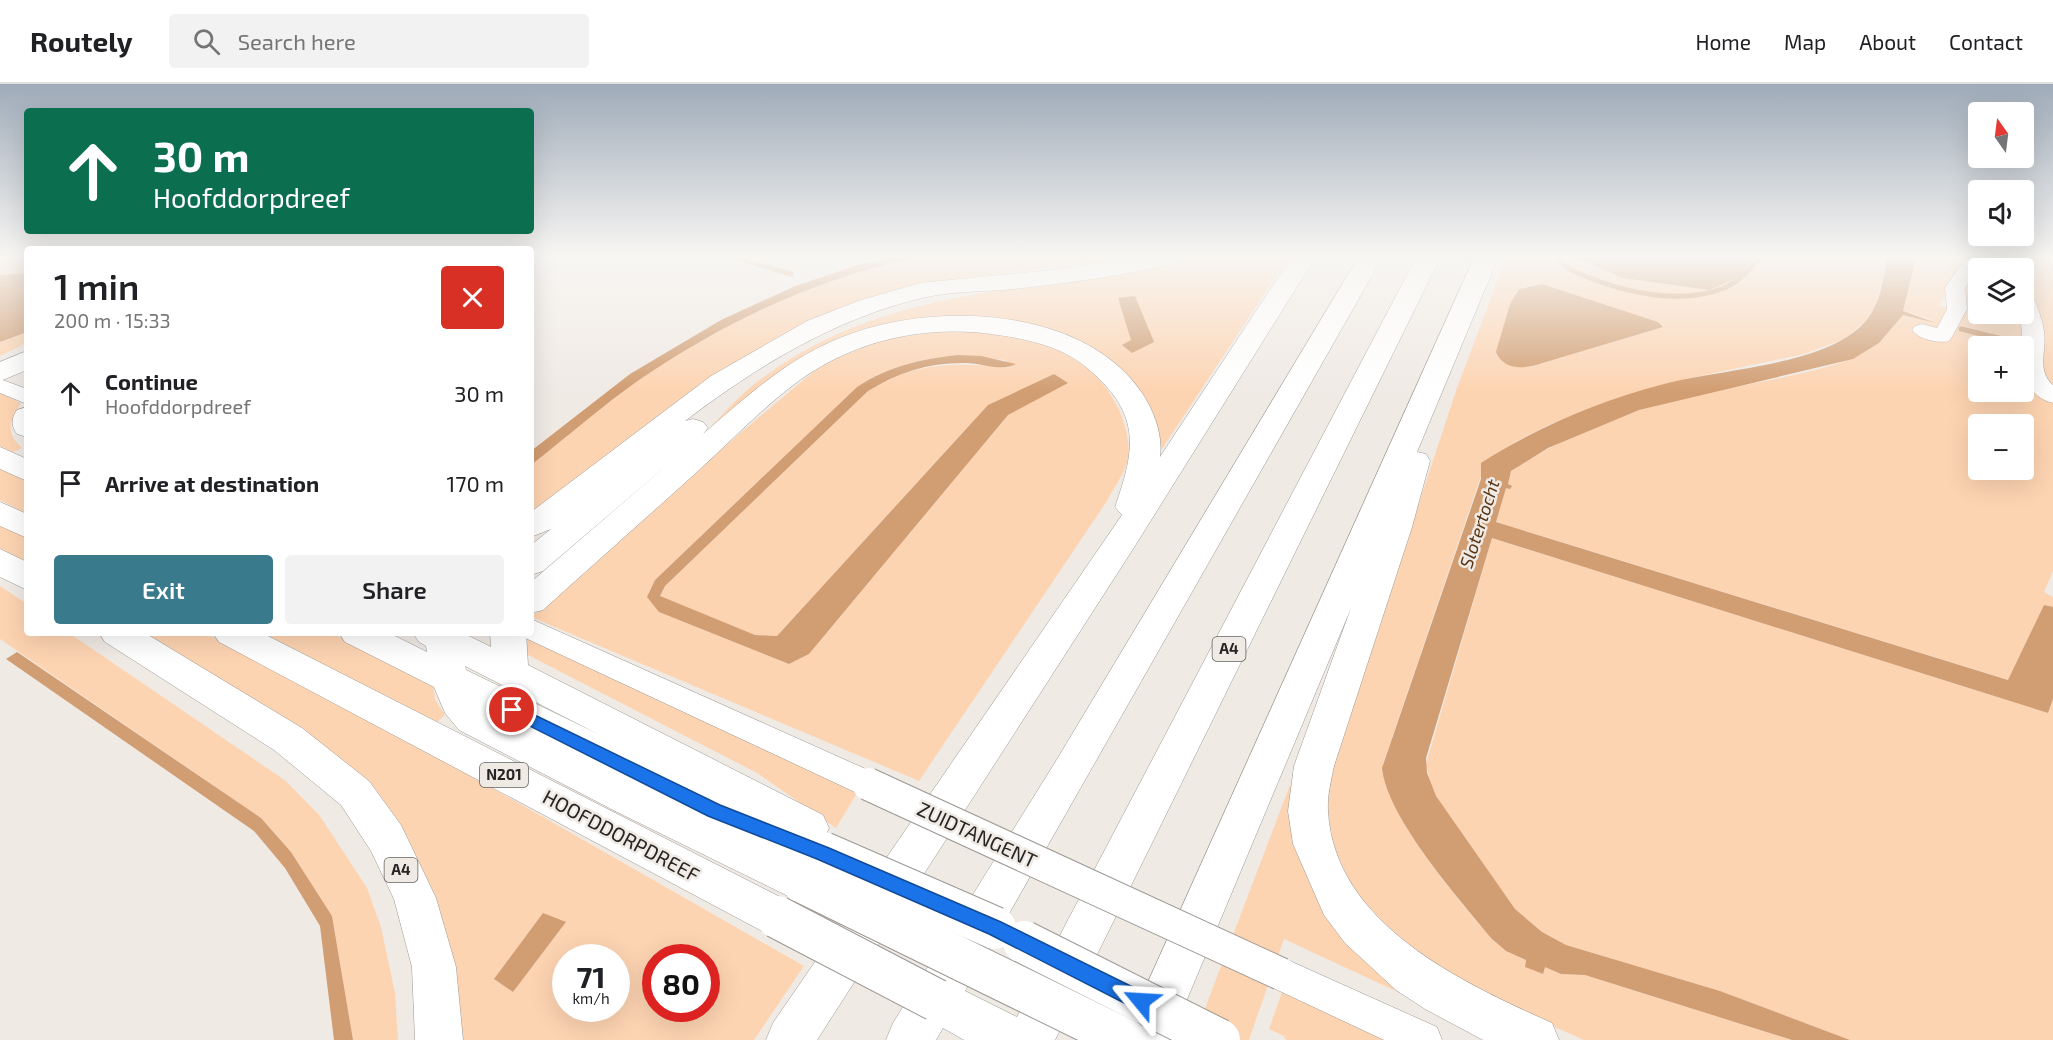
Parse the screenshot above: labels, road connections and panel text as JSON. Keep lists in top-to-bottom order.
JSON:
{
  "streets": {
    "highway": ["A4", "N201", "HOOFDDORPDREEF"],
    "lane": ["ZUIDTANGENT"]
  },
  "water": ["Slotertocht"],
  "north": "top",
  "page": {
    "header": "Routely",
    "search": "Search here",
    "nav": [
      "Home",
      "Map",
      "About",
      "Contact"
    ],
    "map_buttons": ["+", "−"],
    "turn": ["30 m", "Hoofddorpdreef"],
    "heading": ["1 min", "200 m · 15:33"],
    "list": [
      {
        "name": "Continue",
        "note": "Hoofddorpdreef",
        "value": "30 m"
      },
      {
        "name": "Arrive at destination",
        "value": "170 m"
      }
    ],
    "buttons": ["Exit", "Share"],
    "speed": "71 km/h",
    "limit": "80"
  }
}
